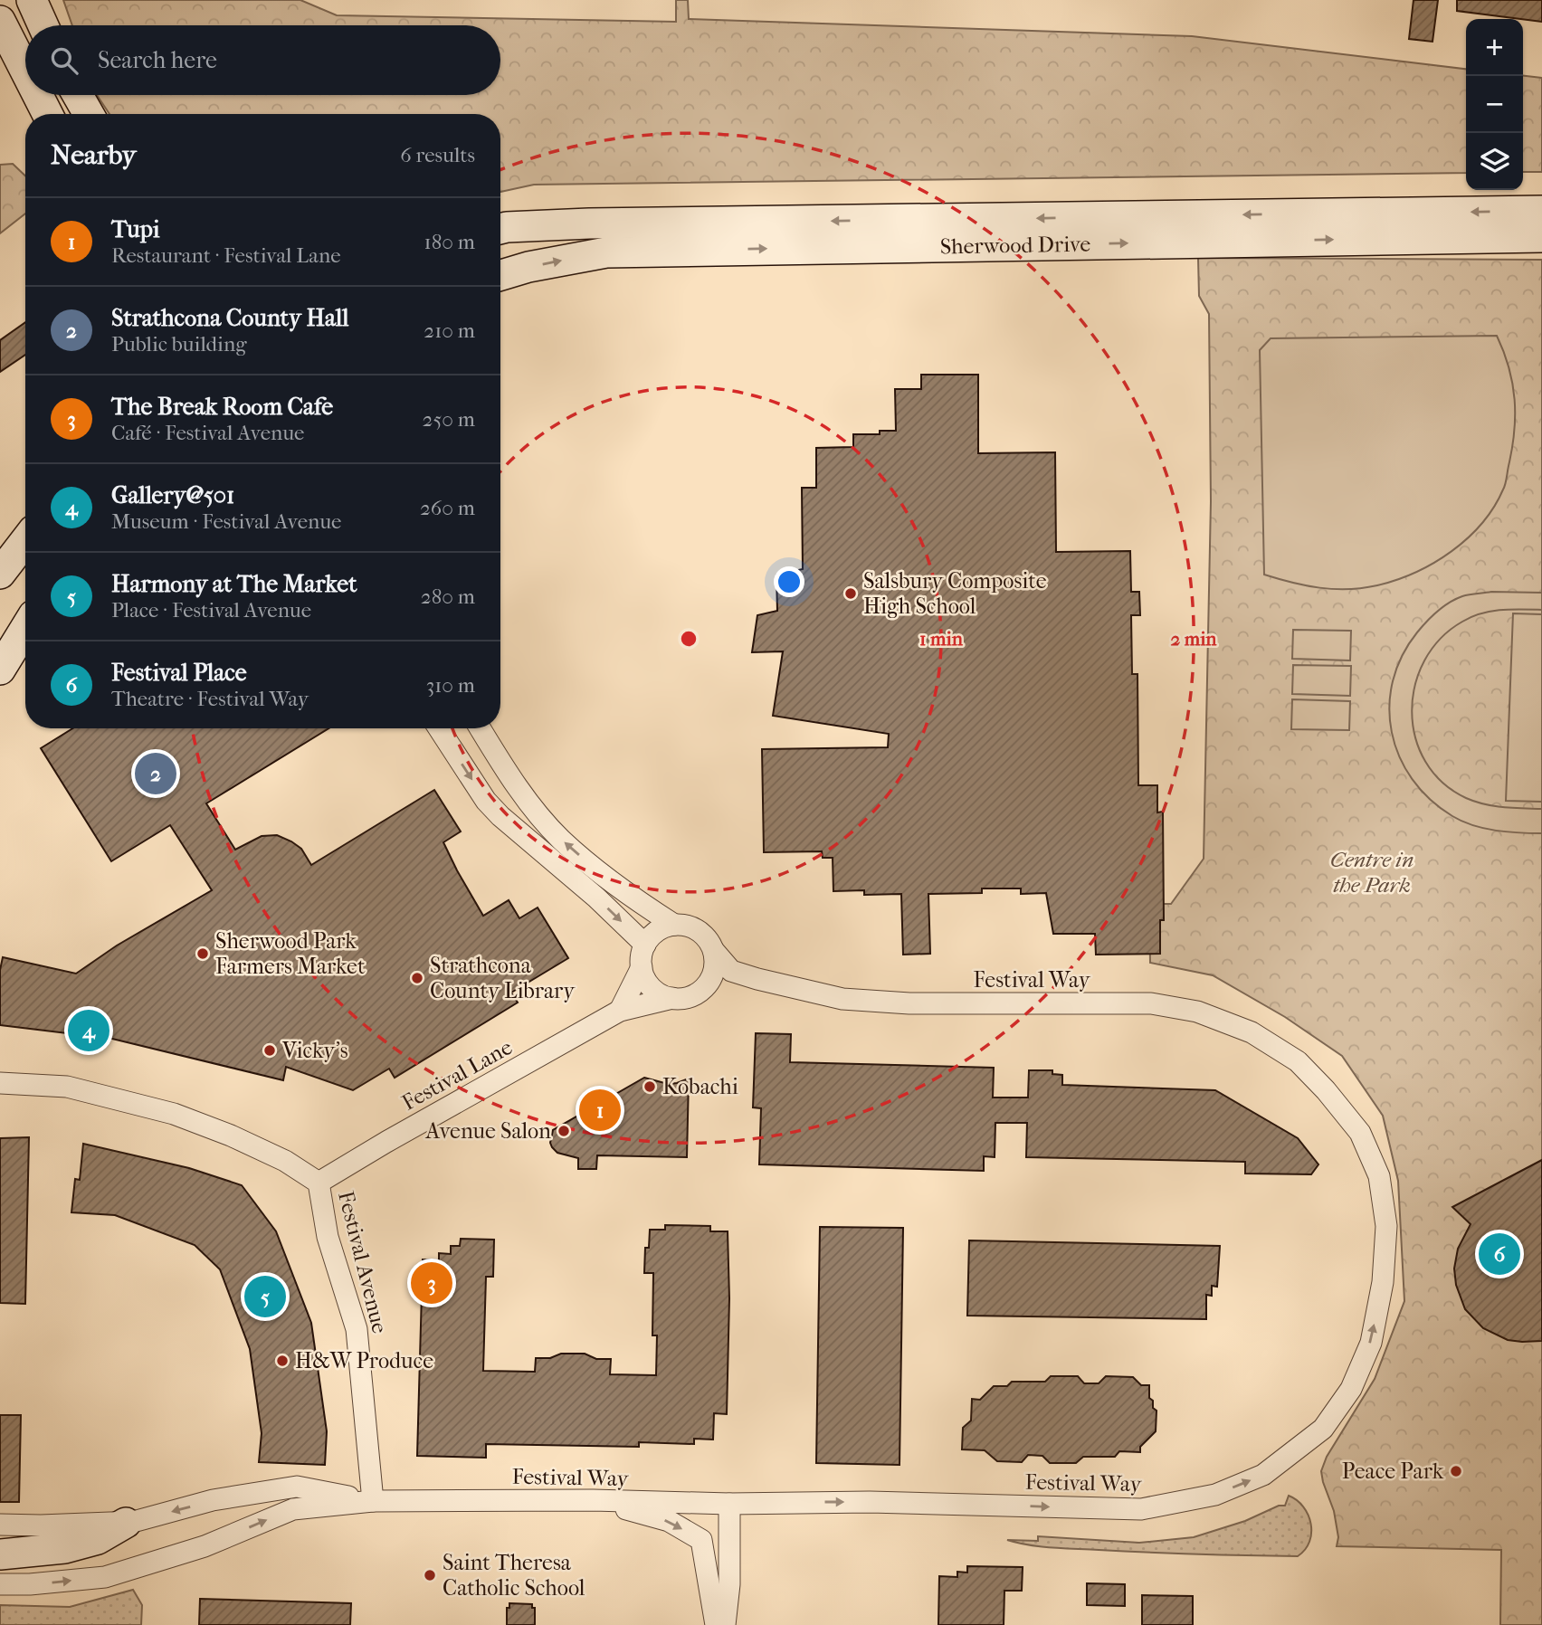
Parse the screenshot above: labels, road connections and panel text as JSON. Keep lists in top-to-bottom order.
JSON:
{
  "streets": {
    "main road": ["Sherwood Drive"],
    "street": ["Festival Way", "Festival Lane", "Festival Avenue"]
  },
  "crossings": [
    ["Festival Way", "Festival Lane"],
    ["Festival Way", "Festival Avenue"],
    ["Festival Lane", "Festival Avenue"]
  ],
  "parks": ["Centre in the Park"],
  "places": [
    "Salsbury Composite High School",
    "Sherwood Park Farmers Market",
    "Strathcona County Library",
    "Vicky's",
    "Kobachi",
    "Avenue Salon",
    "H&W Produce",
    "Peace Park",
    "Saint Theresa Catholic School"
  ],
  "page": {
    "map_buttons": ["+", "−"],
    "search": "Search here",
    "heading": ["Nearby", "6 results"],
    "list": [
      {
        "mark": "1",
        "name": "Tupi",
        "note": "Restaurant · Festival Lane",
        "value": "180 m"
      },
      {
        "mark": "2",
        "name": "Strathcona County Hall",
        "note": "Public building",
        "value": "210 m"
      },
      {
        "mark": "3",
        "name": "The Break Room Cafe",
        "note": "Café · Festival Avenue",
        "value": "250 m"
      },
      {
        "mark": "4",
        "name": "Gallery@501",
        "note": "Museum · Festival Avenue",
        "value": "260 m"
      },
      {
        "mark": "5",
        "name": "Harmony at The Market",
        "note": "Place · Festival Avenue",
        "value": "280 m"
      },
      {
        "mark": "6",
        "name": "Festival Place",
        "note": "Theatre · Festival Way",
        "value": "310 m"
      }
    ],
    "pins": [
      "2",
      "4",
      "1",
      "6",
      "3",
      "5"
    ]
  },
  "rings": ["1 min", "2 min"]
}
